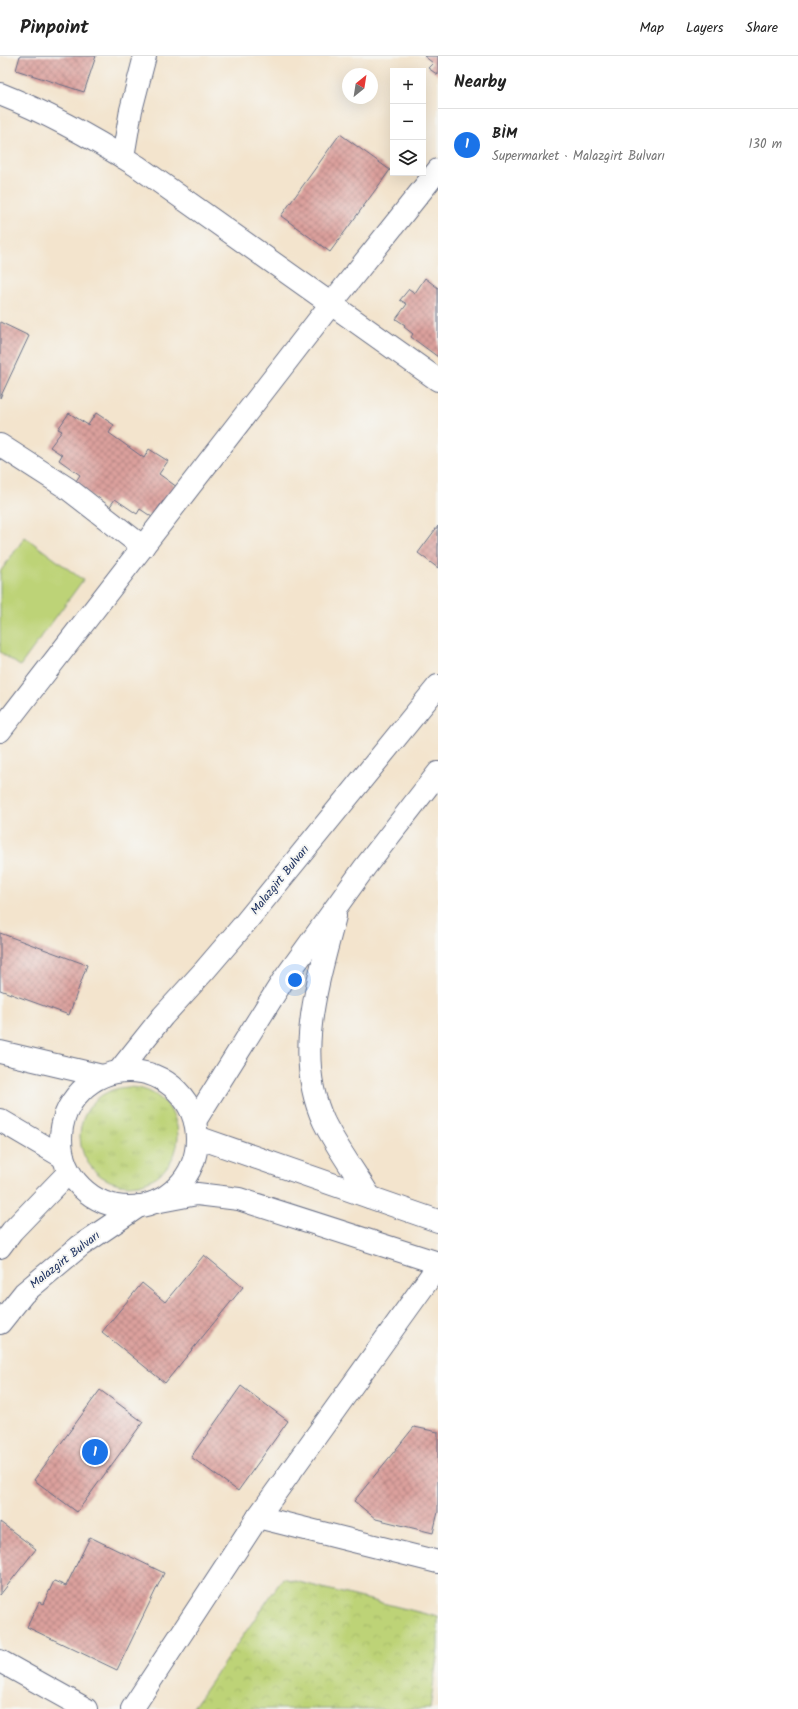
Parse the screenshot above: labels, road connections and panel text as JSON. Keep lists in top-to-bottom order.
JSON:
{
  "streets": {
    "main road": ["Malazgirt Bulvarı"]
  },
  "north": "top right",
  "page": {
    "header": "Pinpoint",
    "nav": ["Map", "Layers", "Share"],
    "heading": "Nearby",
    "map_buttons": ["+", "−"],
    "list": [
      {
        "mark": "1",
        "name": "BİM",
        "note": "Supermarket · Malazgirt Bulvarı",
        "value": "130 m"
      }
    ],
    "pins": "1"
  }
}
